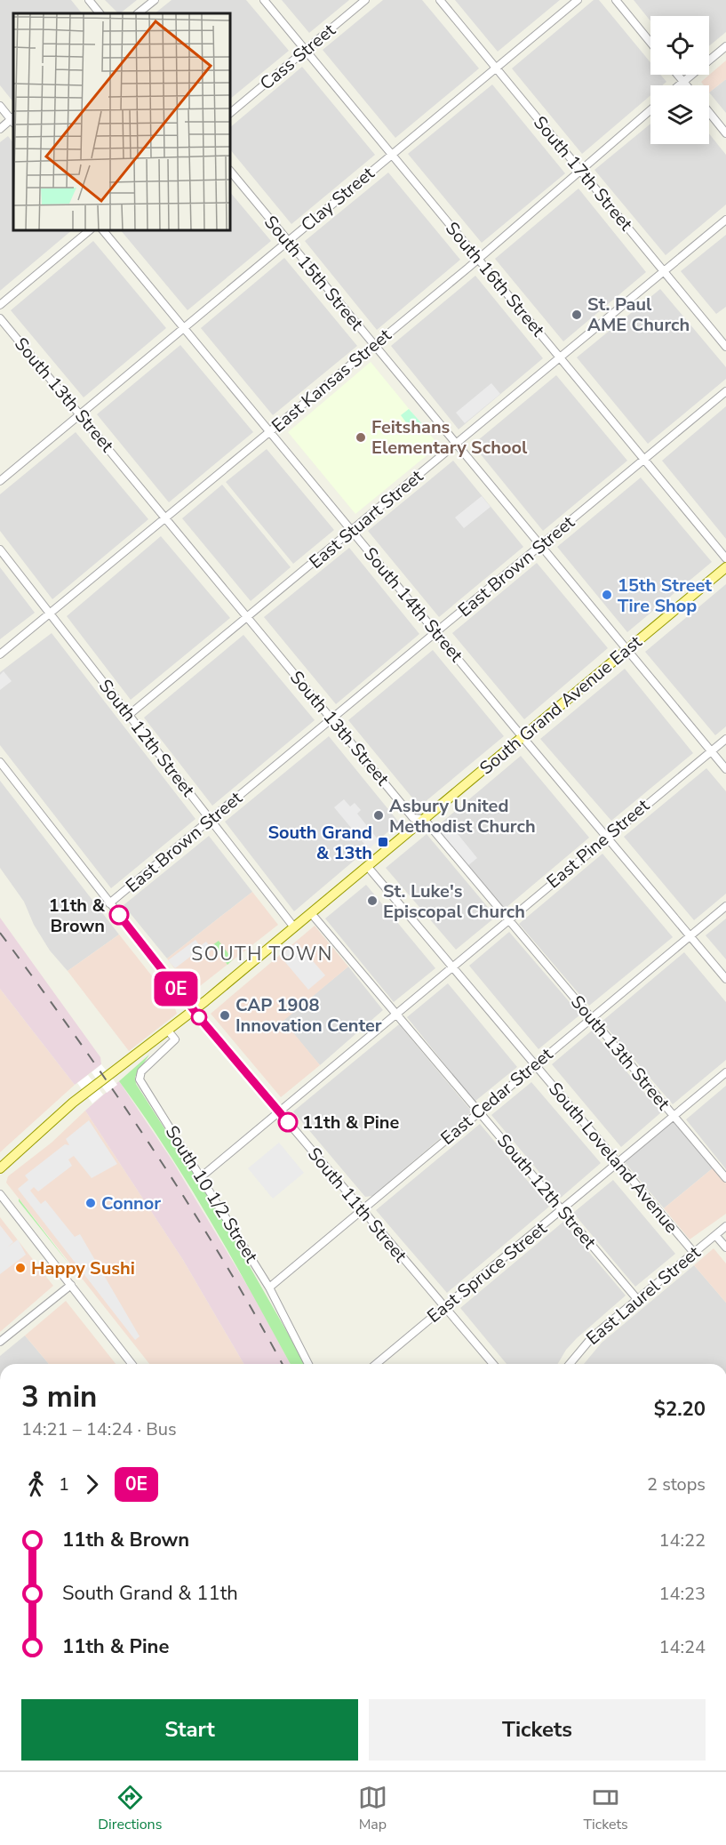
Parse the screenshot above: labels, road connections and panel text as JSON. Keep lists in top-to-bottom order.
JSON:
{
  "streets": {
    "main road": ["South Grand Avenue East"],
    "street": [
      "Cass Street",
      "South 17th Street",
      "Clay Street",
      "South 15th Street",
      "South 16th Street",
      "East Kansas Street",
      "South 13th Street",
      "East Stuart Street",
      "East Brown Street",
      "South 14th Street",
      "South 12th Street",
      "East Pine Street",
      "East Cedar Street",
      "South Loveland Avenue",
      "South 10 1/2 Street",
      "South 11th Street",
      "East Spruce Street",
      "East Laurel Street"
    ]
  },
  "crossings": [
    ["Cass Street", "South 16th Street"],
    ["South 17th Street", "Clay Street"],
    ["South 17th Street", "East Kansas Street"],
    ["South 17th Street", "East Stuart Street"],
    ["Clay Street", "South 15th Street"],
    ["Clay Street", "South 16th Street"],
    ["Clay Street", "South 13th Street"],
    ["Clay Street", "South 14th Street"],
    ["South 15th Street", "East Kansas Street"],
    ["South 15th Street", "East Stuart Street"],
    ["South 15th Street", "East Brown Street"],
    ["South 15th Street", "South Grand Avenue East"],
    ["South 15th Street", "East Pine Street"],
    ["South 16th Street", "East Kansas Street"],
    ["South 16th Street", "East Stuart Street"],
    ["South 16th Street", "East Brown Street"],
    ["East Kansas Street", "South 13th Street"],
    ["East Kansas Street", "South 14th Street"],
    ["East Kansas Street", "South 12th Street"],
    ["South 13th Street", "East Stuart Street"],
    ["South 13th Street", "East Brown Street"],
    ["South 13th Street", "South Grand Avenue East"],
    ["South 13th Street", "East Pine Street"],
    ["South 13th Street", "East Cedar Street"],
    ["South 13th Street", "East Spruce Street"],
    ["East Stuart Street", "South 14th Street"],
    ["East Stuart Street", "South 12th Street"],
    ["East Brown Street", "South 14th Street"],
    ["East Brown Street", "South 12th Street"],
    ["East Brown Street", "South 11th Street"],
    ["South 14th Street", "South Grand Avenue East"],
    ["South 14th Street", "East Pine Street"],
    ["South 14th Street", "East Cedar Street"],
    ["South Grand Avenue East", "South 12th Street"],
    ["South Grand Avenue East", "South Loveland Avenue"],
    ["South Grand Avenue East", "South 10 1/2 Street"],
    ["South Grand Avenue East", "South 11th Street"],
    ["South 12th Street", "East Pine Street"],
    ["South 12th Street", "East Cedar Street"],
    ["South 12th Street", "East Spruce Street"],
    ["South 12th Street", "East Laurel Street"],
    ["East Pine Street", "South Loveland Avenue"],
    ["East Pine Street", "South 10 1/2 Street"],
    ["East Pine Street", "South 11th Street"],
    ["East Cedar Street", "South Loveland Avenue"],
    ["East Cedar Street", "South 10 1/2 Street"],
    ["East Cedar Street", "South 11th Street"],
    ["South Loveland Avenue", "East Spruce Street"],
    ["South Loveland Avenue", "East Laurel Street"],
    ["South 11th Street", "East Spruce Street"]
  ],
  "districts": ["SOUTH TOWN"],
  "places": {
    "other": [
      "St. Paul AME Church",
      "Feitshans Elementary School",
      "15th Street Tire Shop",
      "Asbury United Methodist Church",
      "St. Luke's Episcopal Church",
      "11th & Brown",
      "CAP 1908 Innovation Center",
      "11th & Pine",
      "Connor",
      "Happy Sushi"
    ],
    "transit": ["South Grand & 13th"]
  },
  "lines": ["bus line 0E"],
  "page": {
    "on_map": "0E",
    "heading": ["3 min", "14:21 – 14:24 · Bus", "$2.20"],
    "legs": ["1", "0E", "2 stops"],
    "list": [
      {
        "name": "11th & Brown",
        "value": "14:22"
      },
      {
        "name": "South Grand & 11th",
        "value": "14:23"
      },
      {
        "name": "11th & Pine",
        "value": "14:24"
      }
    ],
    "buttons": ["Start", "Tickets"],
    "tabs": ["Directions", "Map", "Tickets"]
  }
}
